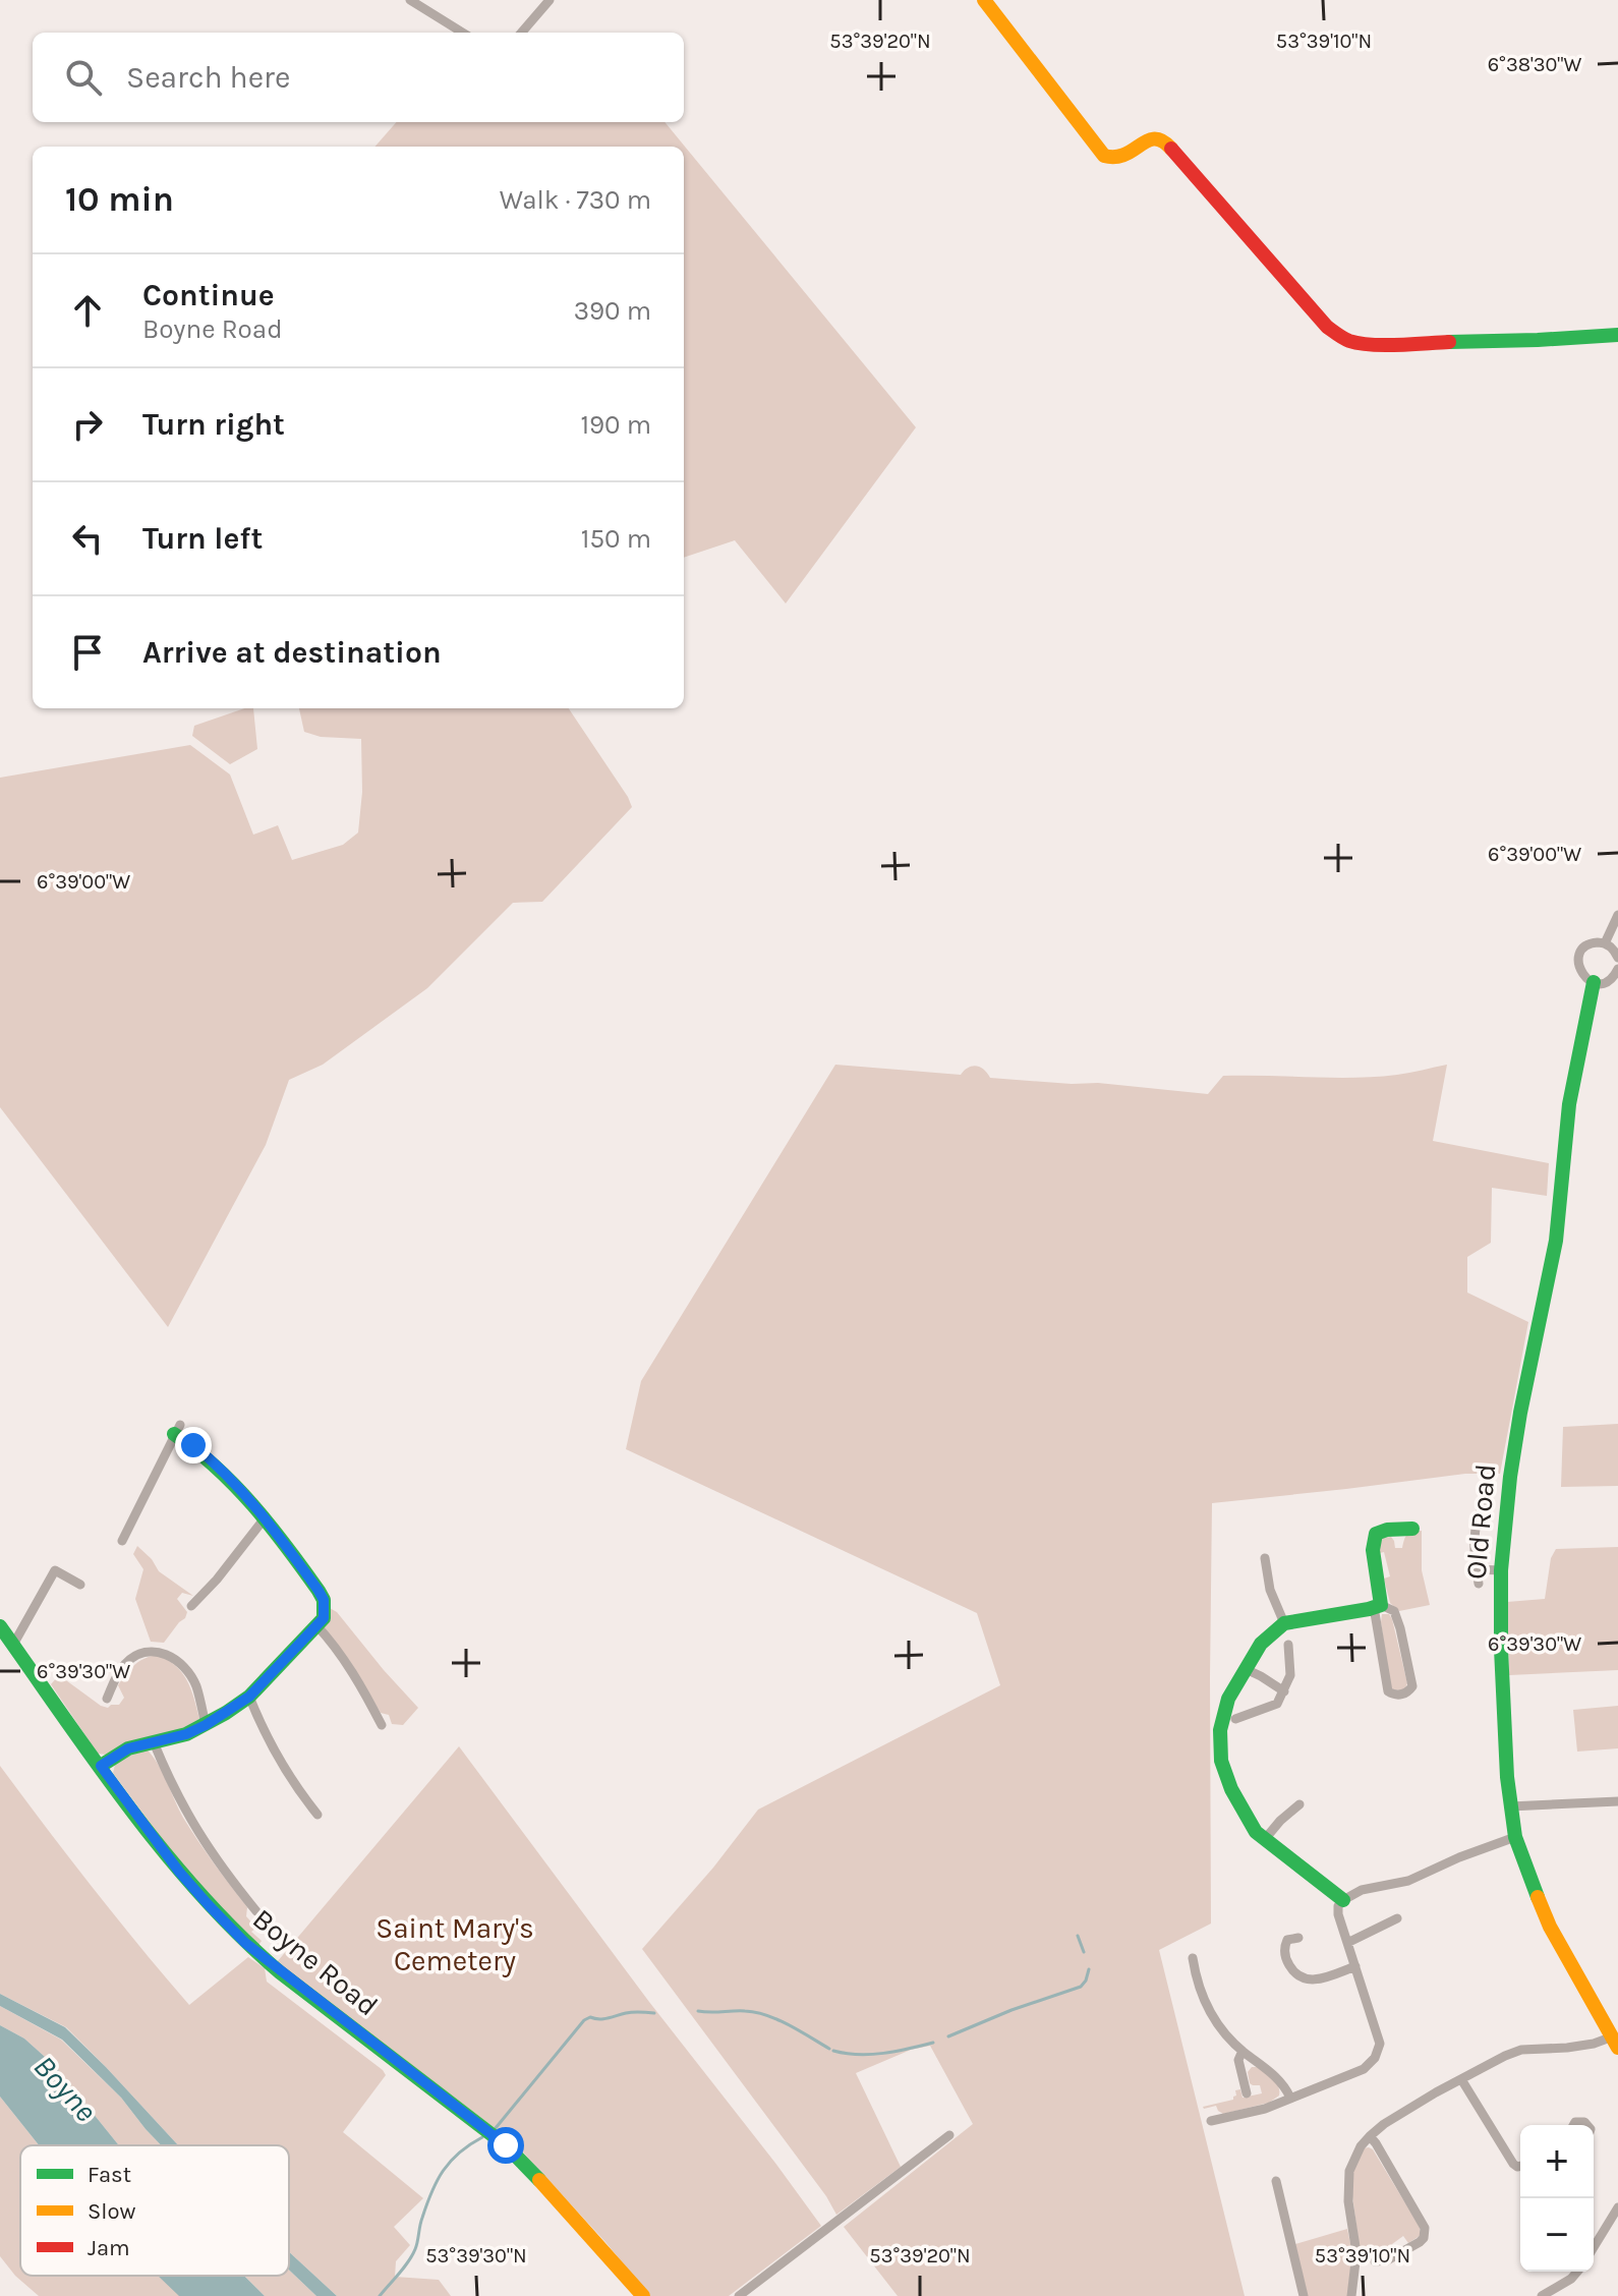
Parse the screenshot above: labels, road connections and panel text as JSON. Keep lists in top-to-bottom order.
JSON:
{
  "streets": {
    "street": ["Old Road", "Boyne Road"]
  },
  "water": ["Boyne"],
  "parks": ["Saint Mary's Cemetery"],
  "legend": ["Fast", "Slow", "Jam"],
  "page": {
    "search": "Search here",
    "heading": ["10 min", "Walk · 730 m"],
    "list": [
      ["Continue", "Boyne Road", "390 m"],
      ["Turn right", "190 m"],
      ["Turn left", "150 m"],
      "Arrive at destination"
    ],
    "map_buttons": ["+", "−"]
  },
  "coordinates": [
    "53°39'20\"N",
    "53°39'10\"N",
    "6°38'30\"W",
    "6°39'00\"W",
    "6°39'30\"W",
    "53°39'30\"N"
  ]
}
